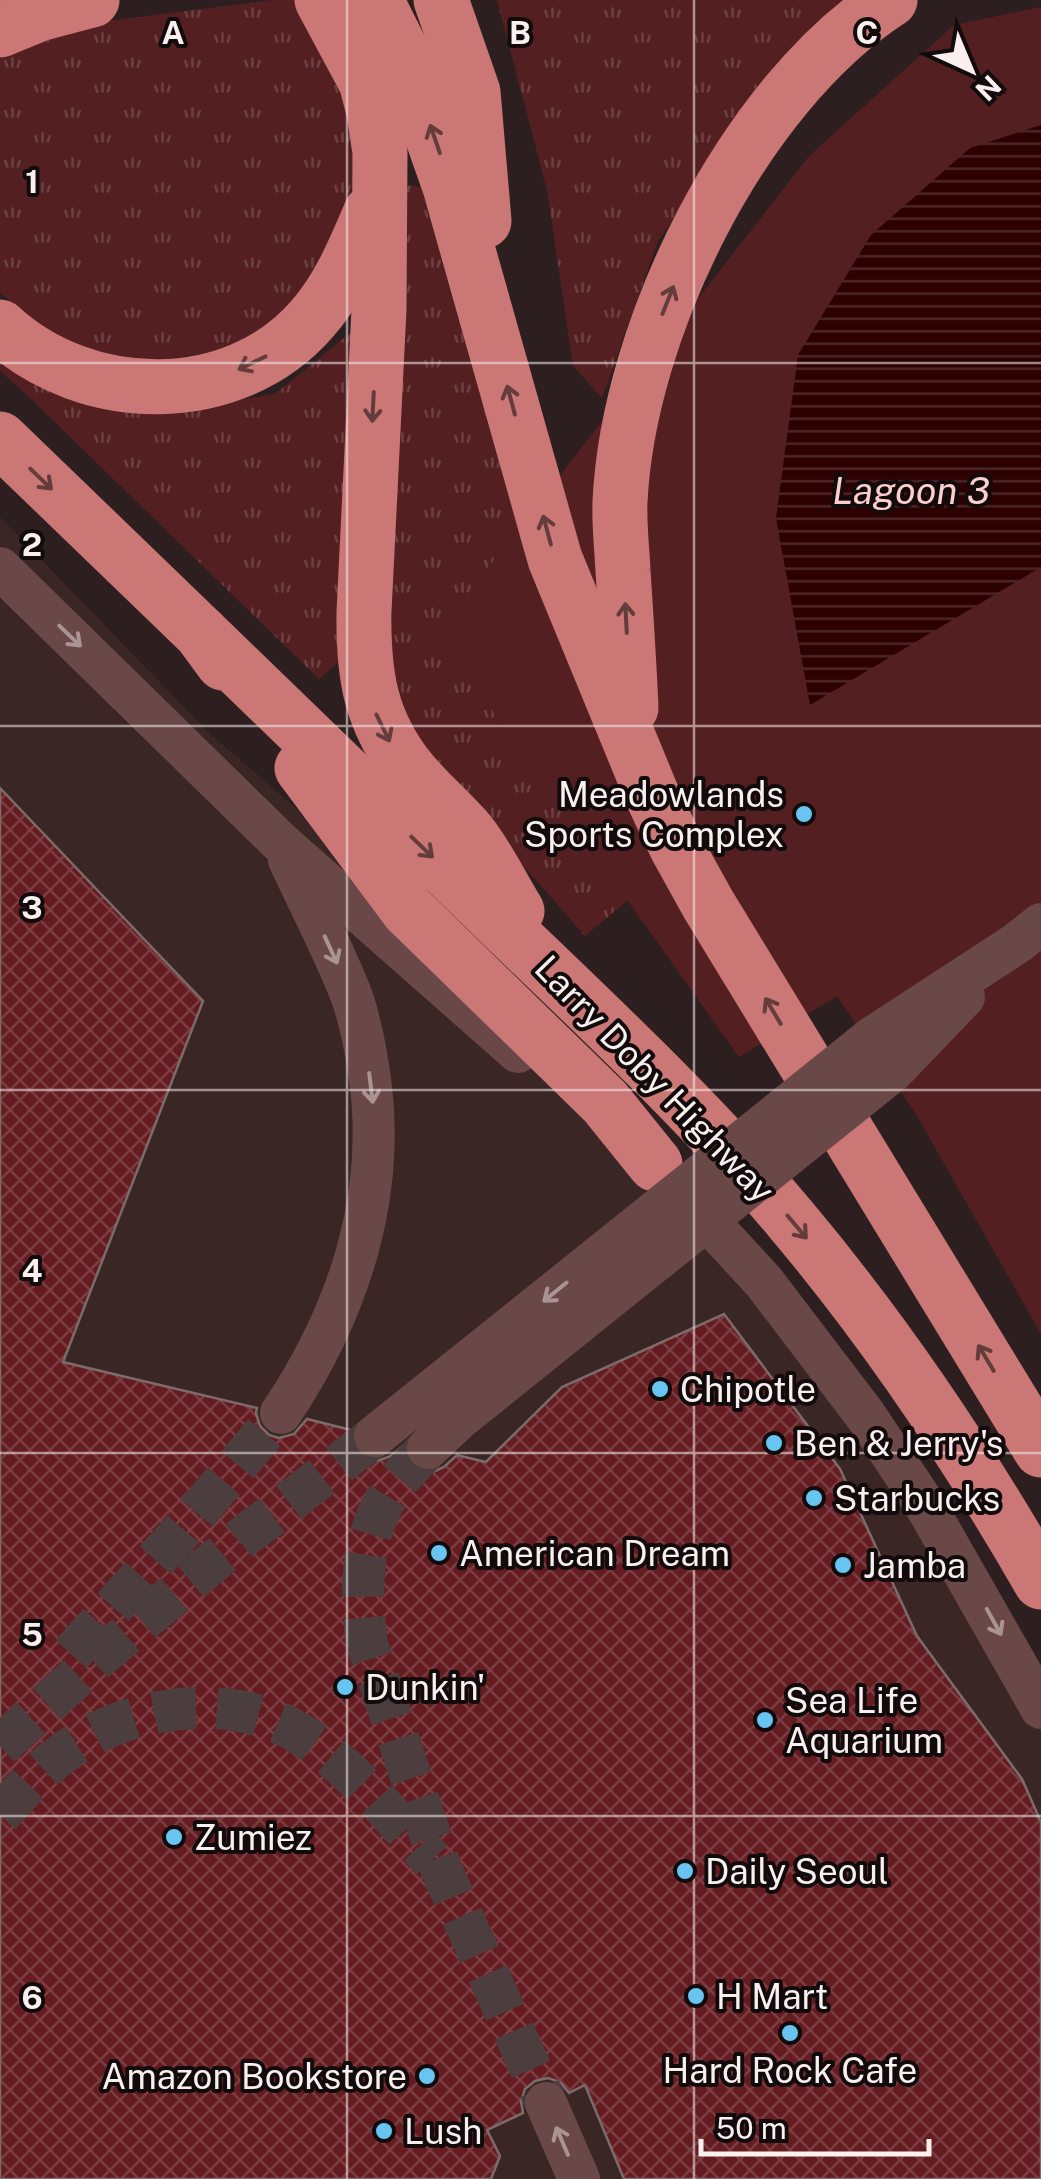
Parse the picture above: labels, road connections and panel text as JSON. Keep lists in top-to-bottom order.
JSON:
{
  "streets": {
    "highway": ["Larry Doby Highway"]
  },
  "water": ["Lagoon 3"],
  "places": [
    "Meadowlands Sports Complex",
    "Chipotle",
    "Ben & Jerry's",
    "Starbucks",
    "American Dream",
    "Jamba",
    "Dunkin'",
    "Sea Life Aquarium",
    "Zumiez",
    "Daily Seoul",
    "H Mart",
    "Hard Rock Cafe",
    "Amazon Bookstore",
    "Lush"
  ],
  "scale_bar": "50 m",
  "north": "bottom right",
  "grid": {
    "columns": ["A", "B", "C"],
    "rows": [
      "1",
      "2",
      "3",
      "4",
      "5",
      "6"
    ]
  }
}
